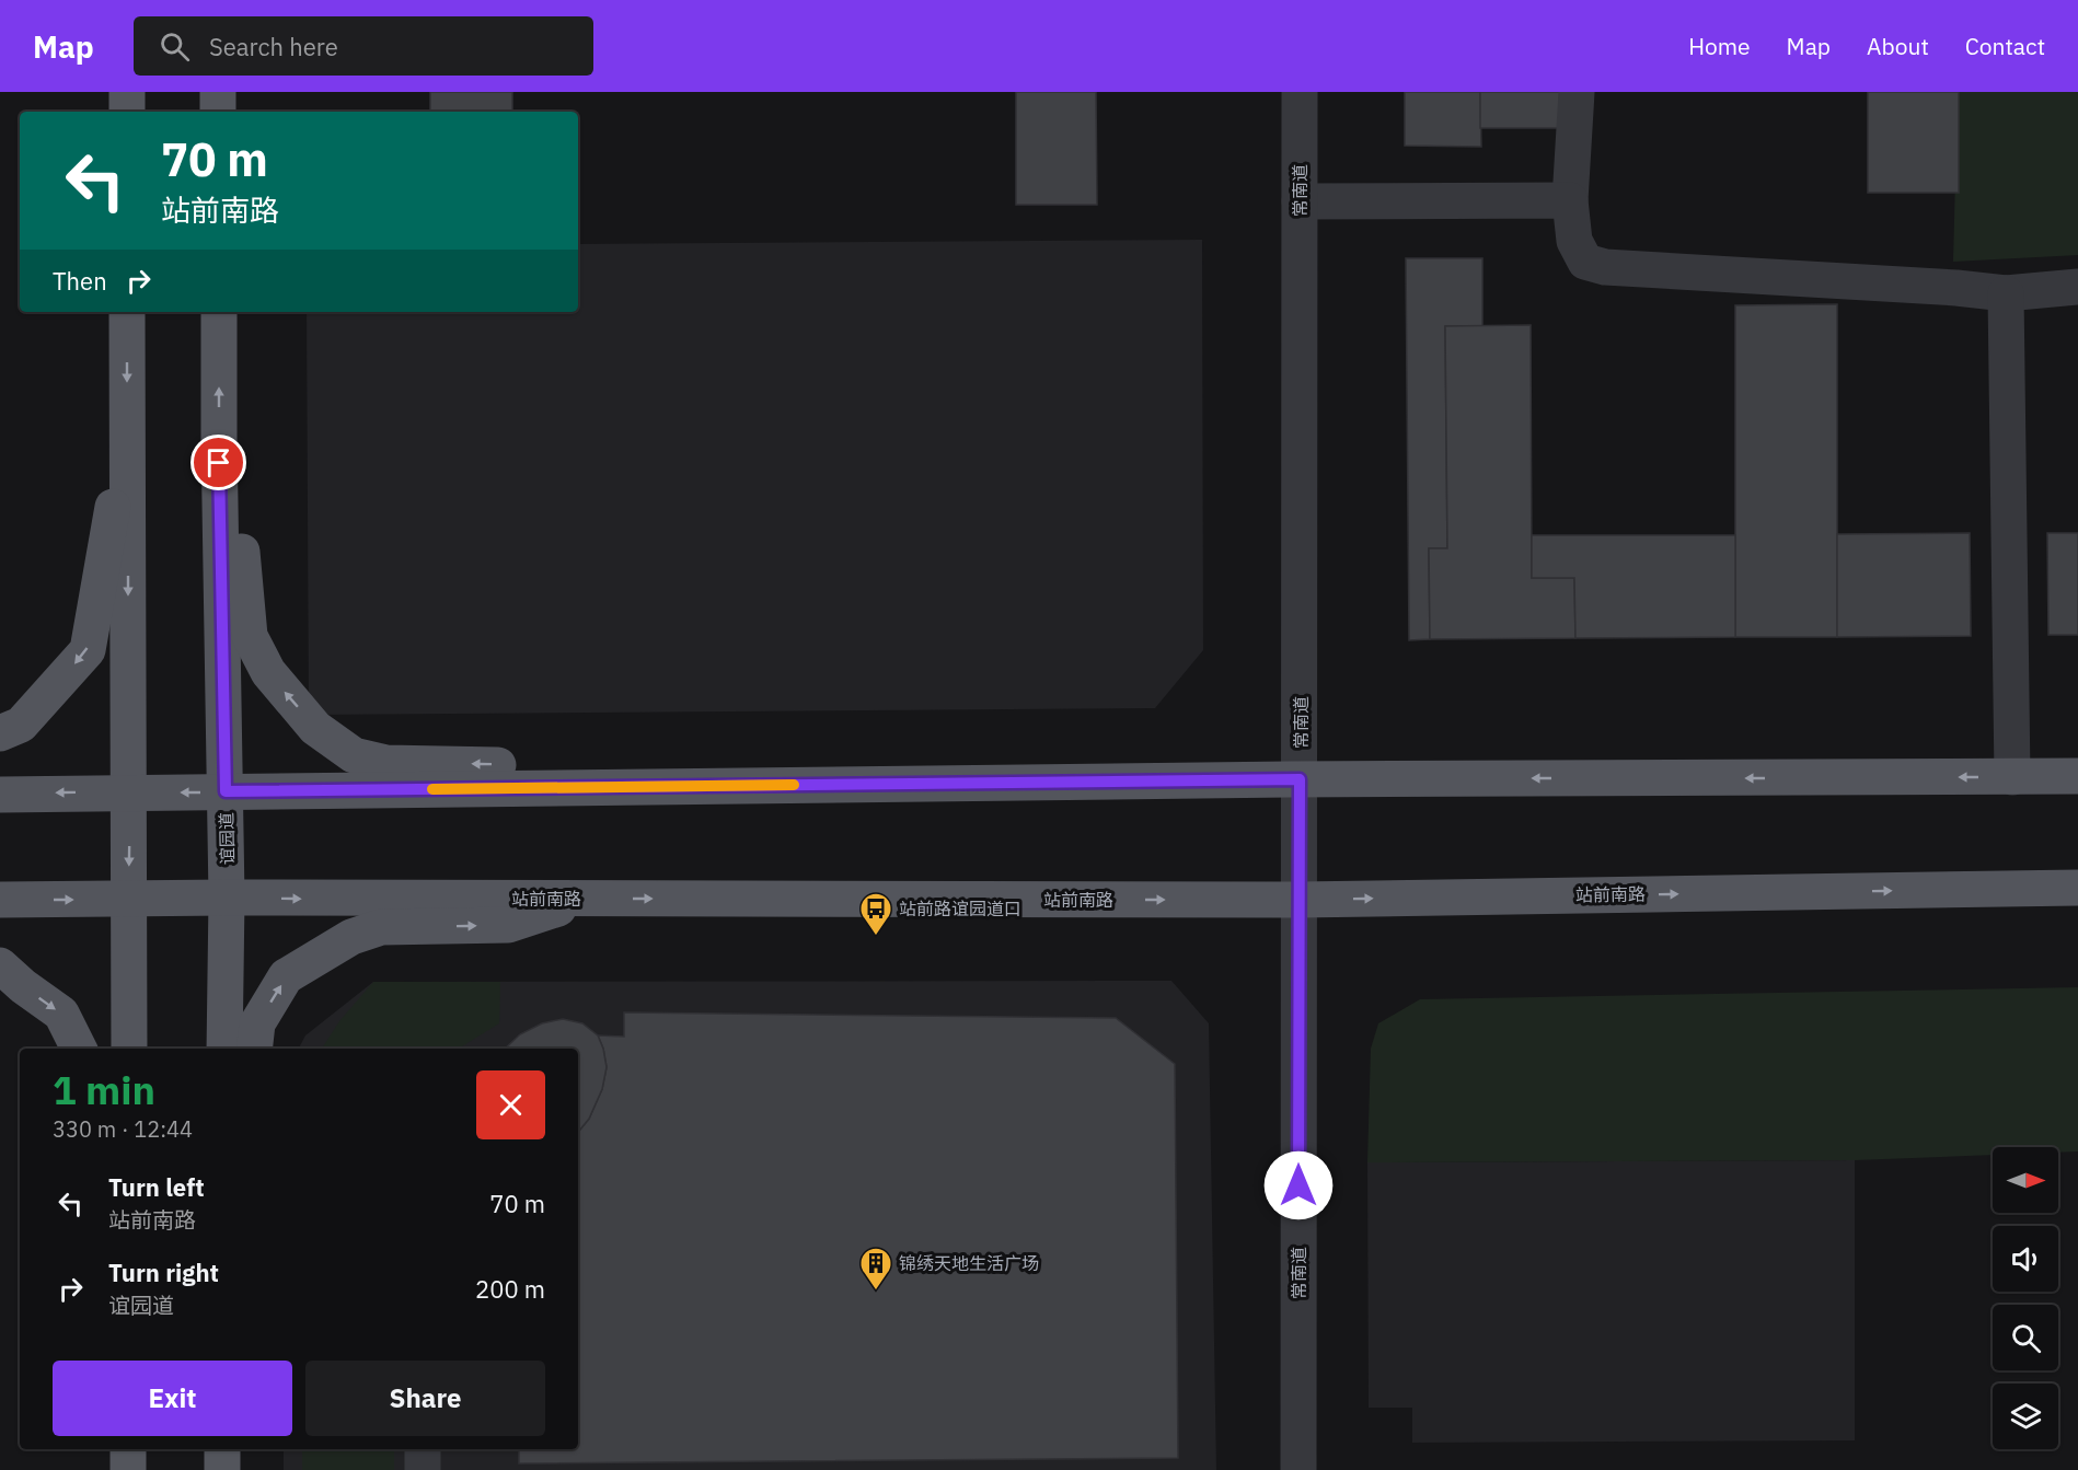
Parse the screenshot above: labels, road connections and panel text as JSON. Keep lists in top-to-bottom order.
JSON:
{
  "streets": {
    "main road": ["谊园道", "站前南路"],
    "street": ["常南道"]
  },
  "crossings": [
    ["常南道", "站前南路"],
    ["谊园道", "站前南路"]
  ],
  "places": {
    "bus stop": ["站前路谊园道口"],
    "building": ["锦绣天地生活广场"]
  },
  "north": "right",
  "page": {
    "header": "Map",
    "search": "Search here",
    "nav": [
      "Home",
      "Map",
      "About",
      "Contact"
    ],
    "turn": ["70 m", "站前南路"],
    "then": "Then",
    "heading": ["1 min", "330 m · 12:44"],
    "list": [
      {
        "name": "Turn left",
        "note": "站前南路",
        "value": "70 m"
      },
      {
        "name": "Turn right",
        "note": "谊园道",
        "value": "200 m"
      }
    ],
    "buttons": ["Exit", "Share"]
  }
}
